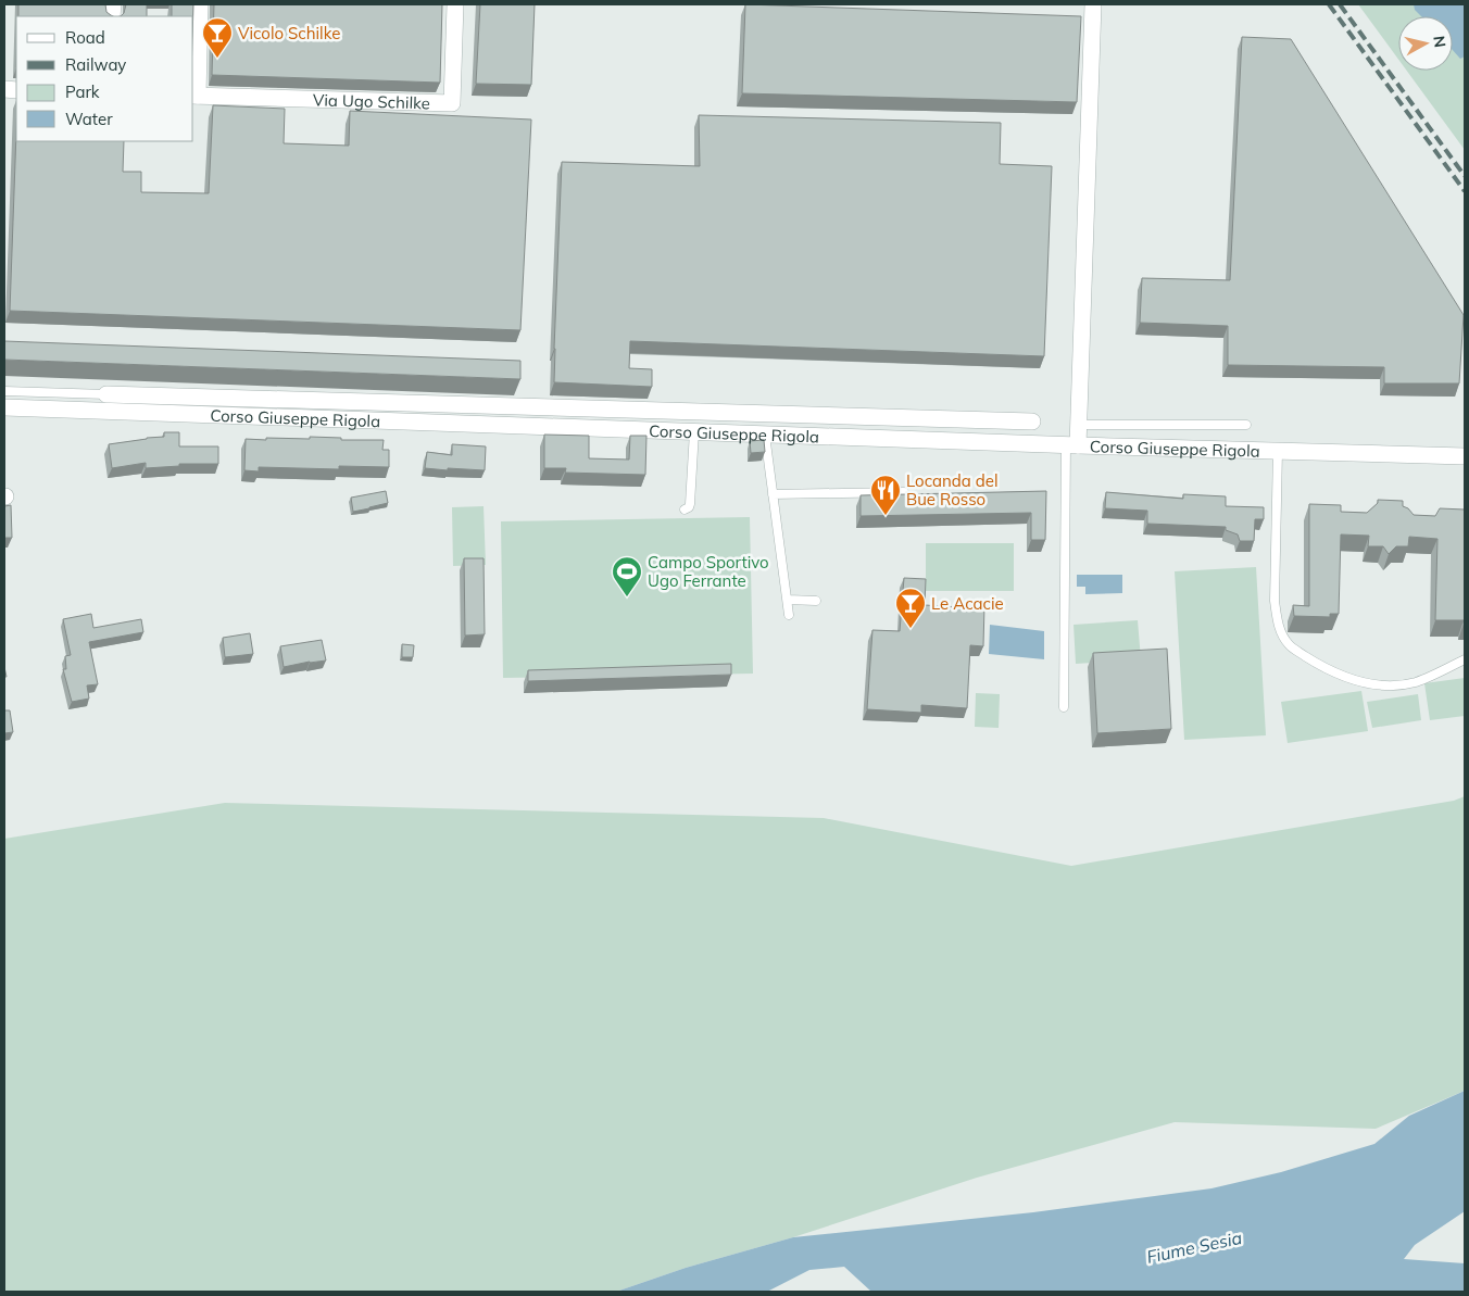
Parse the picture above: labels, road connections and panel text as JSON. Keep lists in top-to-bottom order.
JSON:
{
  "streets": {
    "street": ["Via Ugo Schilke", "Corso Giuseppe Rigola"]
  },
  "water": ["Fiume Sesia"],
  "places": {
    "bar": ["Vicolo Schilke", "Le Acacie"],
    "restaurant": ["Locanda del Bue Rosso"],
    "sports": ["Campo Sportivo Ugo Ferrante"]
  },
  "legend": [
    "Road",
    "Railway",
    "Park",
    "Water"
  ],
  "north": "right"
}
